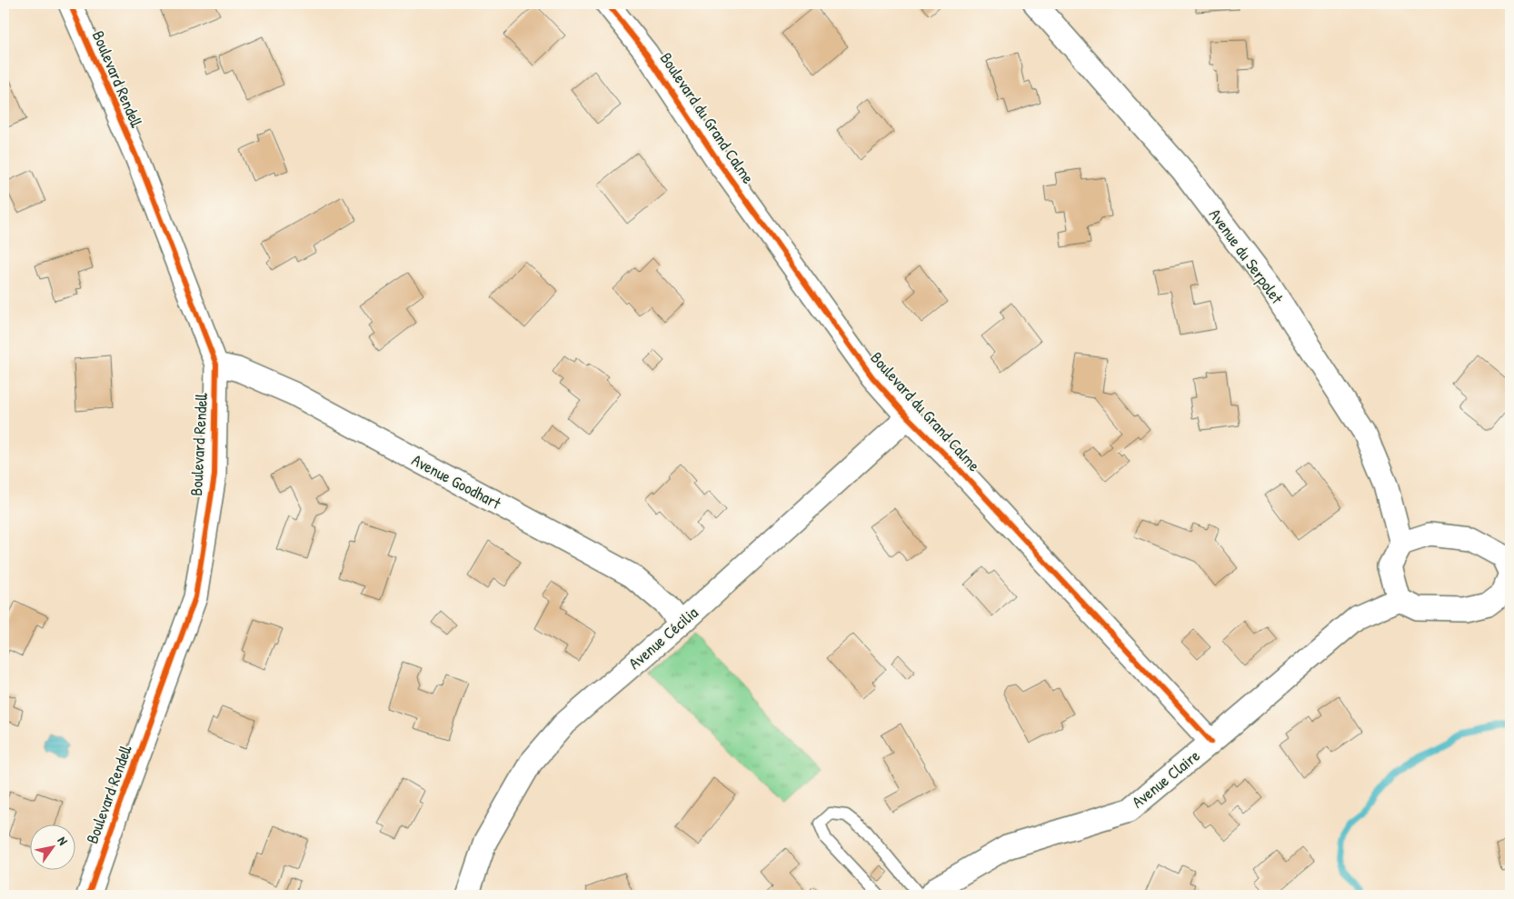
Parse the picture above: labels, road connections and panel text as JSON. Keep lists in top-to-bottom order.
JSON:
{
  "streets": {
    "street": [
      "Boulevard Rendell",
      "Boulevard du Grand Calme",
      "Avenue du Serpolet",
      "Avenue Goodhart",
      "Avenue Cécilia",
      "Avenue Claire"
    ]
  },
  "crossings": [
    ["Boulevard Rendell", "Avenue Goodhart"],
    ["Boulevard du Grand Calme", "Avenue Cécilia"],
    ["Boulevard du Grand Calme", "Avenue Claire"],
    ["Avenue du Serpolet", "Avenue Claire"],
    ["Avenue Goodhart", "Avenue Cécilia"]
  ],
  "north": "top right"
}
